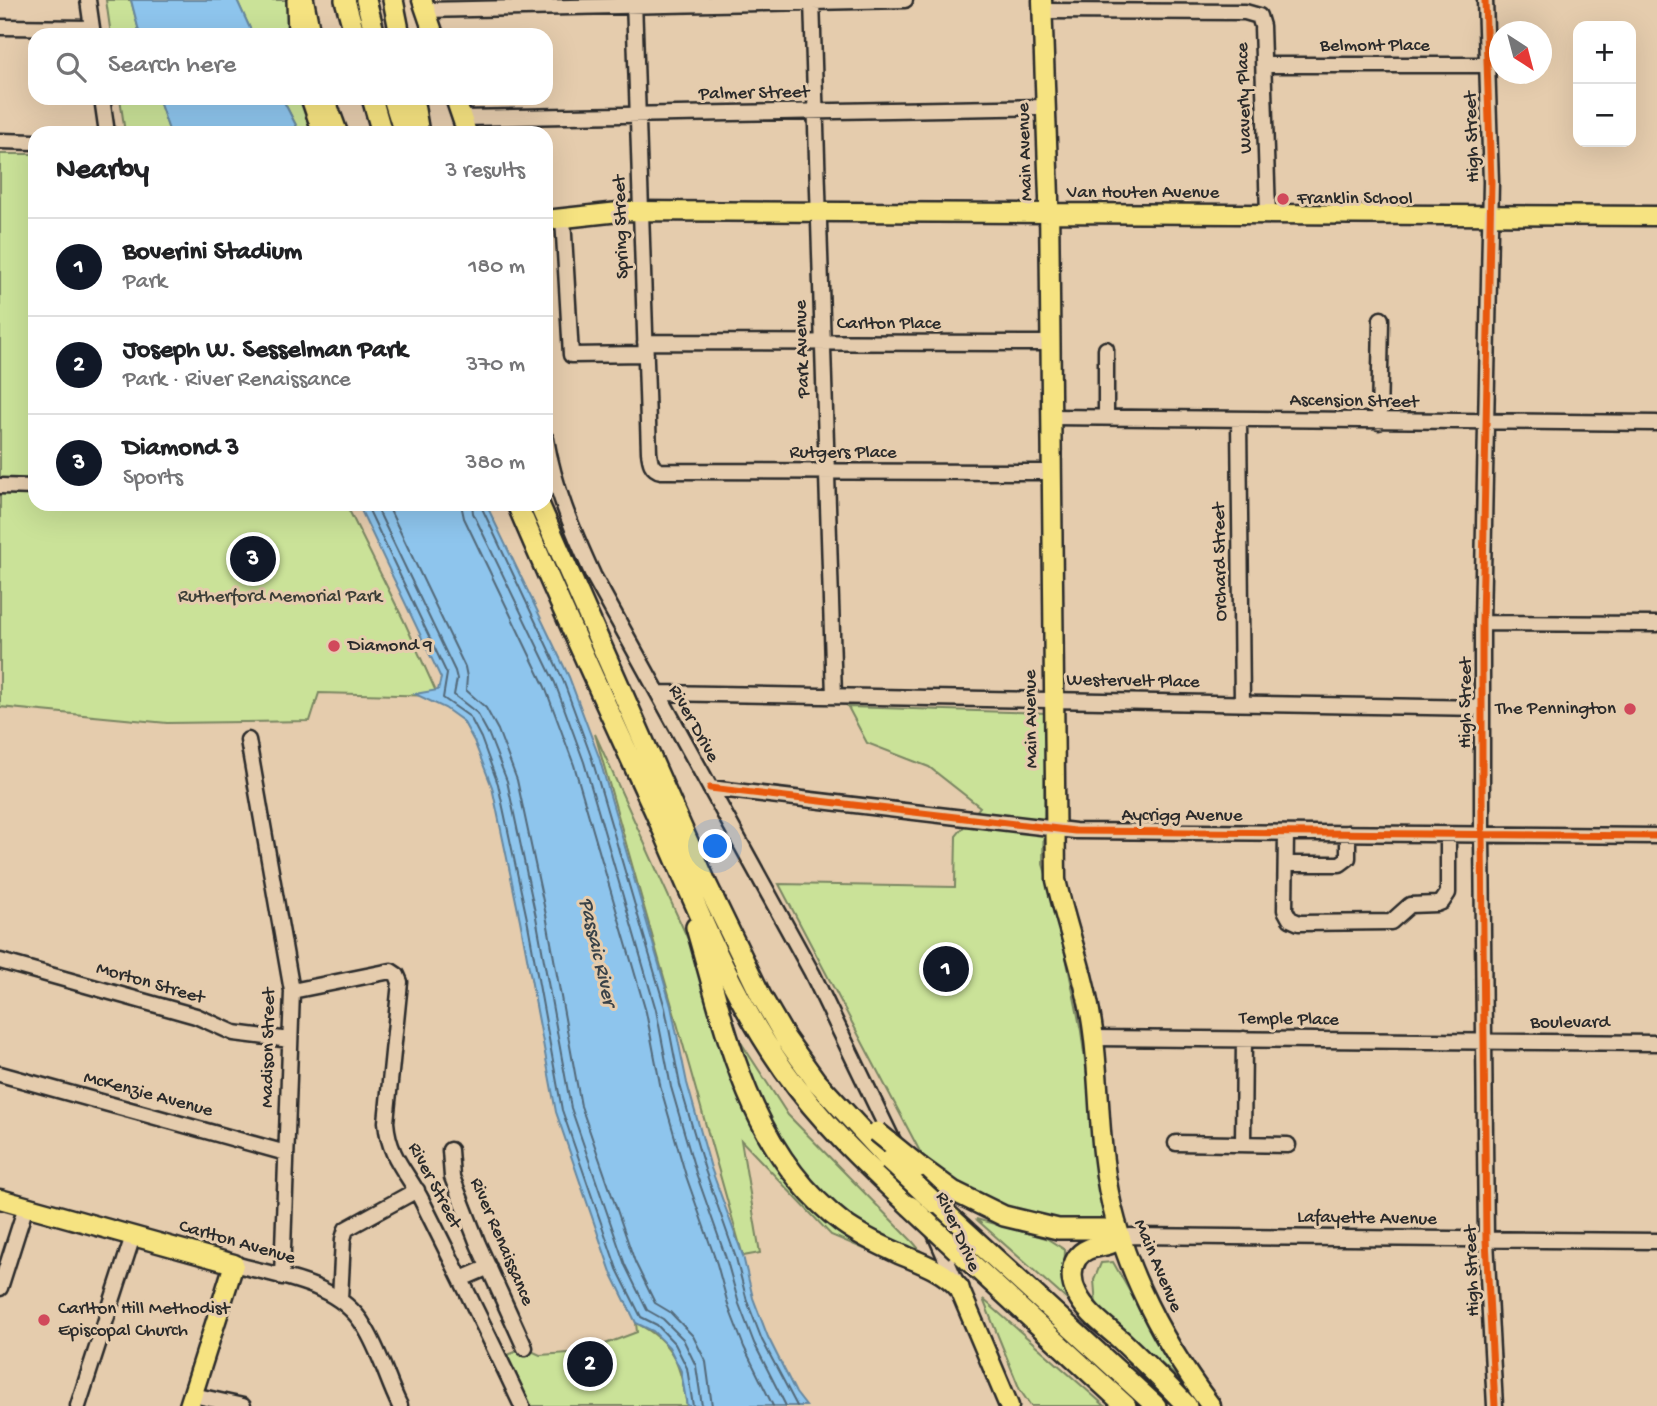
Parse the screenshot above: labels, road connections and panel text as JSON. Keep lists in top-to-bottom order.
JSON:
{
  "streets": {
    "main road": [
      "Main Avenue",
      "Van Houten Avenue",
      "River Drive",
      "Carlton Avenue"
    ],
    "street": [
      "Belmont Place",
      "Palmer Street",
      "Waverly Place",
      "High Street",
      "Spring Street",
      "Carlton Place",
      "Park Avenue",
      "Ascension Street",
      "Rutgers Place",
      "Orchard Street",
      "Westervelt Place",
      "Aycrigg Avenue",
      "Morton Street",
      "Temple Place",
      "Boulevard",
      "Madison Street",
      "McKenzie Avenue",
      "River Street",
      "Lafayette Avenue",
      "River Renaissance"
    ]
  },
  "crossings": [
    ["Belmont Place", "Waverly Place"],
    ["Belmont Place", "High Street"],
    ["Palmer Street", "Main Avenue"],
    ["Palmer Street", "Spring Street"],
    ["Palmer Street", "Park Avenue"],
    ["Waverly Place", "Main Avenue"],
    ["Waverly Place", "Van Houten Avenue"],
    ["High Street", "Van Houten Avenue"],
    ["High Street", "Ascension Street"],
    ["High Street", "Westervelt Place"],
    ["High Street", "Aycrigg Avenue"],
    ["High Street", "Temple Place"],
    ["High Street", "Boulevard"],
    ["High Street", "Lafayette Avenue"],
    ["Main Avenue", "Van Houten Avenue"],
    ["Main Avenue", "Carlton Place"],
    ["Main Avenue", "Ascension Street"],
    ["Main Avenue", "Rutgers Place"],
    ["Main Avenue", "Westervelt Place"],
    ["Main Avenue", "Aycrigg Avenue"],
    ["Main Avenue", "Temple Place"],
    ["Main Avenue", "Lafayette Avenue"],
    ["Van Houten Avenue", "Spring Street"],
    ["Van Houten Avenue", "Carlton Place"],
    ["Van Houten Avenue", "Park Avenue"],
    ["Spring Street", "Carlton Place"],
    ["Spring Street", "Rutgers Place"],
    ["Carlton Place", "Park Avenue"],
    ["Park Avenue", "Rutgers Place"],
    ["Park Avenue", "Westervelt Place"],
    ["Ascension Street", "Orchard Street"],
    ["Orchard Street", "Westervelt Place"],
    ["Westervelt Place", "River Drive"],
    ["River Drive", "Aycrigg Avenue"],
    ["Morton Street", "Madison Street"],
    ["Temple Place", "Boulevard"],
    ["Madison Street", "McKenzie Avenue"],
    ["Madison Street", "River Street"],
    ["Madison Street", "Carlton Avenue"]
  ],
  "water": ["Passaic River"],
  "parks": ["Rutherford Memorial Park"],
  "places": [
    "Franklin School",
    "Diamond 9",
    "The Pennington",
    "Carlton Hill Methodist Episcopal Church"
  ],
  "north": "bottom right",
  "page": {
    "map_buttons": ["+", "−"],
    "search": "Search here",
    "heading": ["Nearby", "3 results"],
    "list": [
      {
        "mark": "1",
        "name": "Boverini Stadium",
        "note": "Park",
        "value": "180 m"
      },
      {
        "mark": "2",
        "name": "Joseph W. Sesselman Park",
        "note": "Park · River Renaissance",
        "value": "370 m"
      },
      {
        "mark": "3",
        "name": "Diamond 3",
        "note": "Sports",
        "value": "380 m"
      }
    ],
    "pins": ["3", "1", "2"]
  }
}
